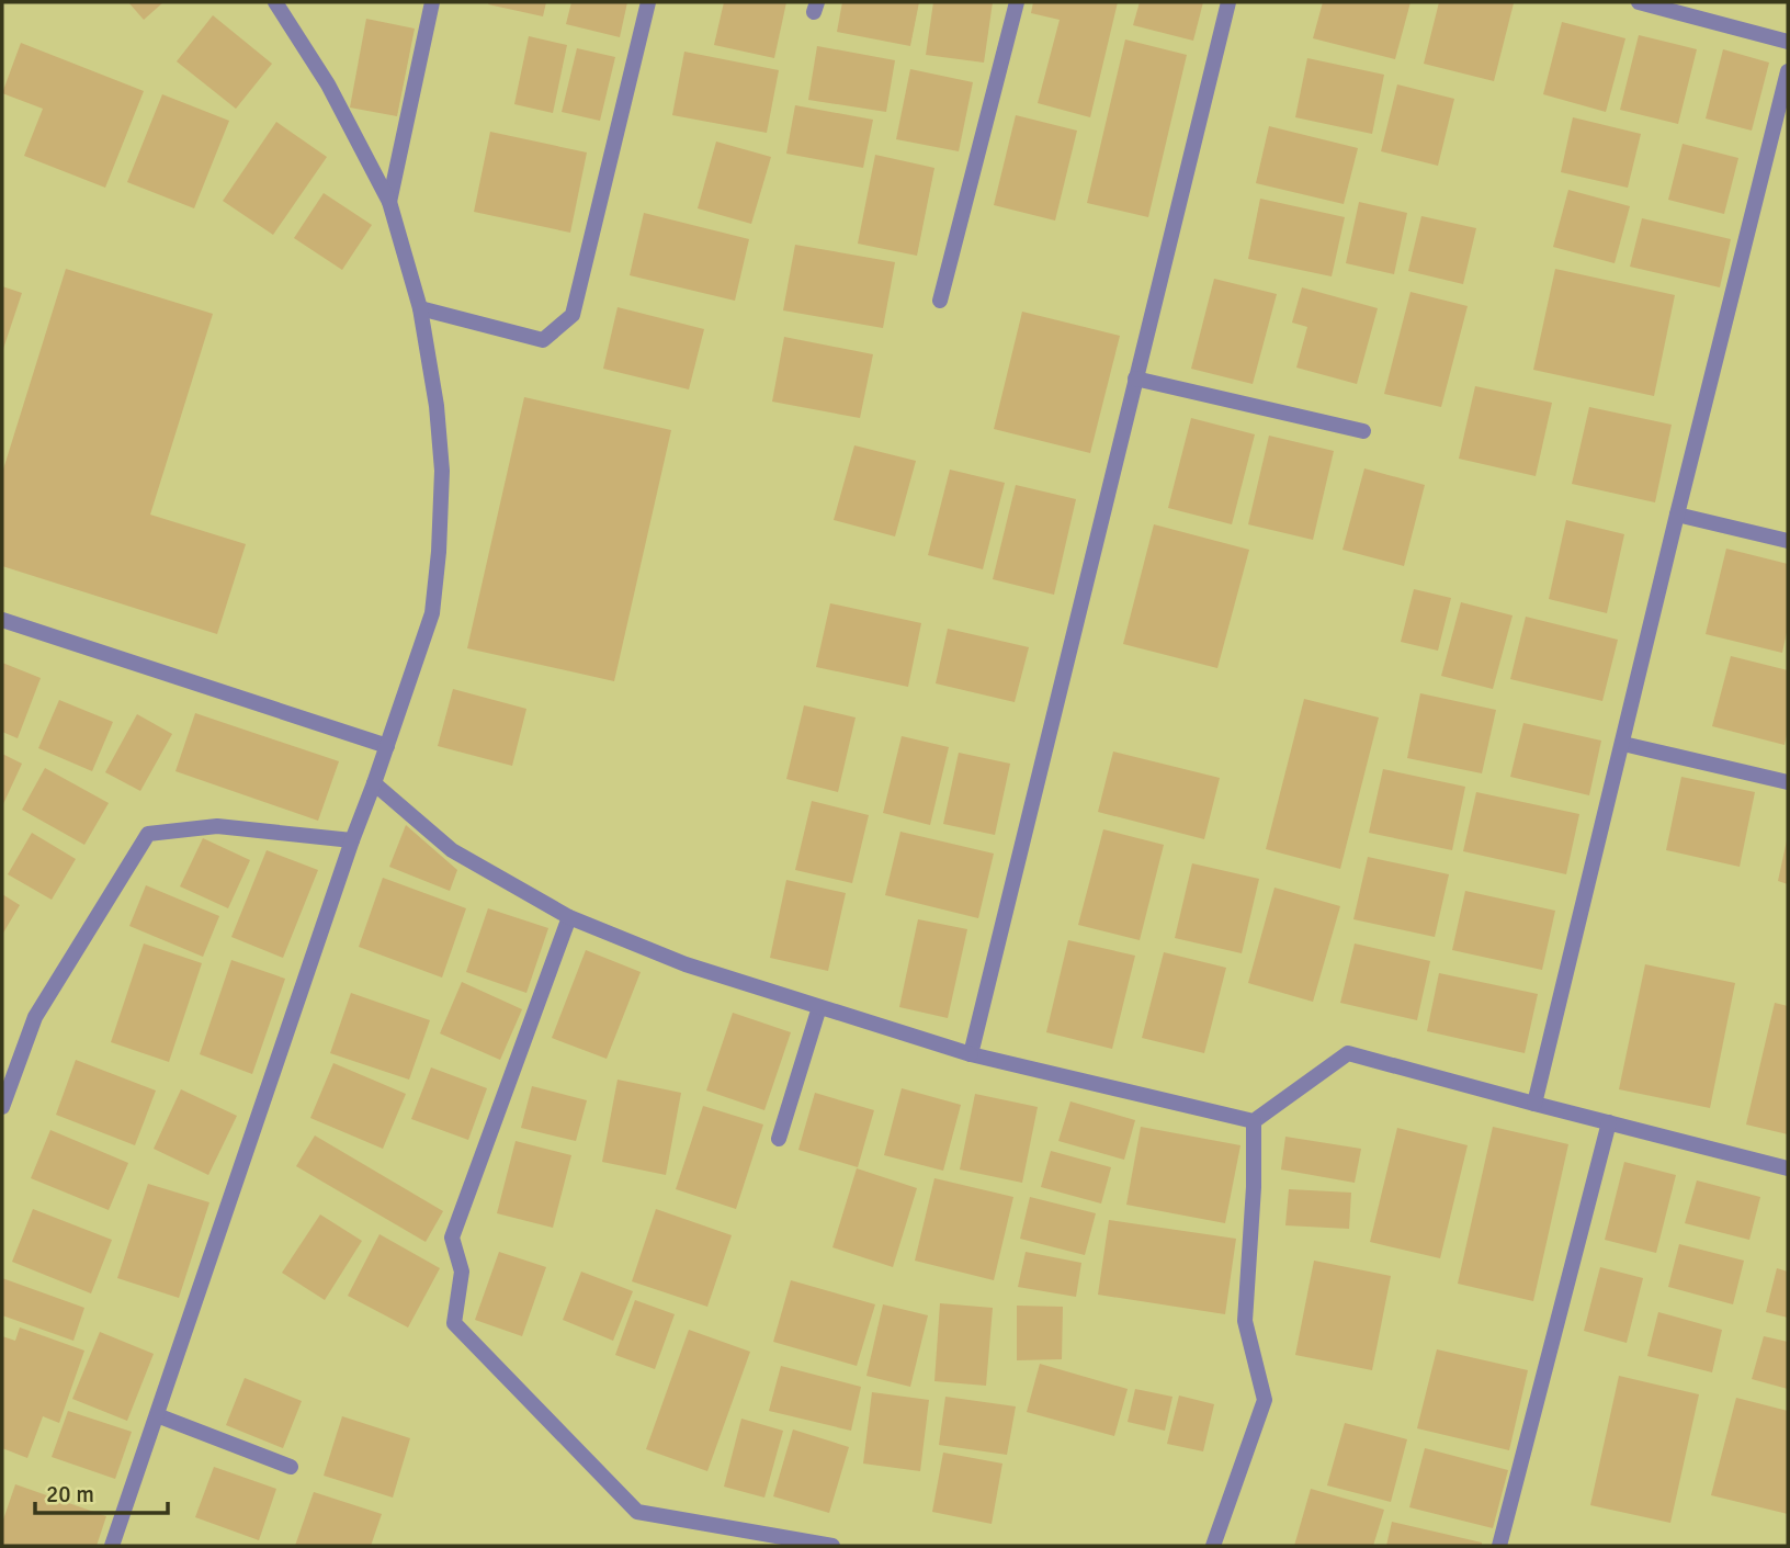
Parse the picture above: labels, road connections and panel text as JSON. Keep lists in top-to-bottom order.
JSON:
{
  "scale_bar": "20 m"
}
